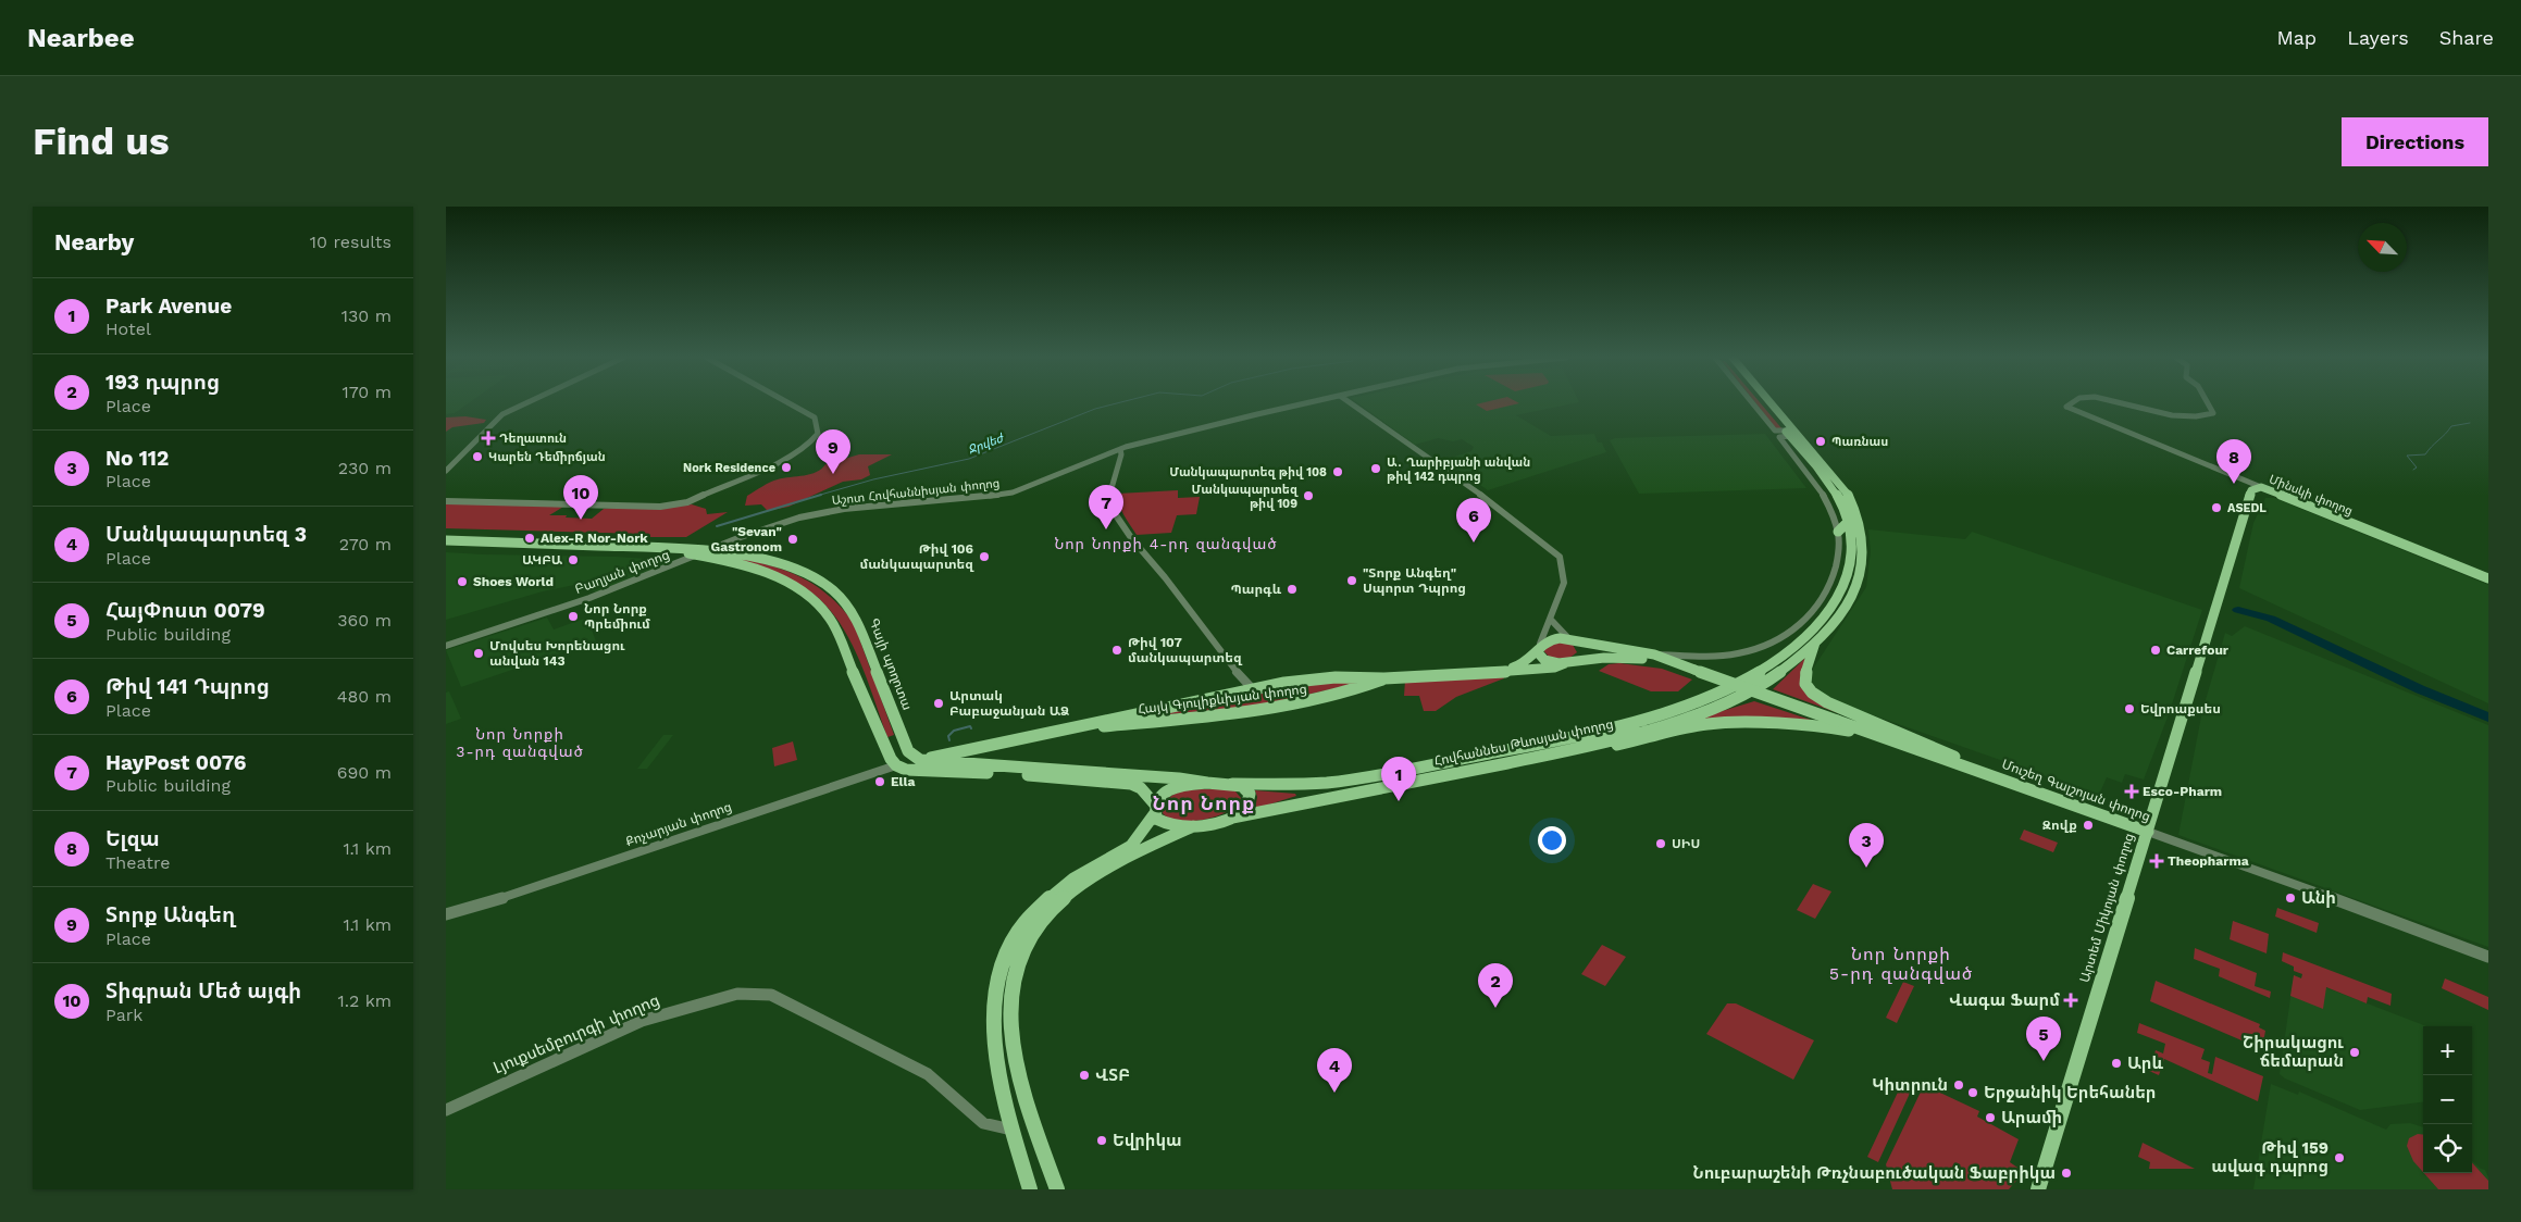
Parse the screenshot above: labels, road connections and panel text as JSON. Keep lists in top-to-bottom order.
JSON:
{
  "streets": {
    "main road": [
      "Մինսկի փողոց",
      "Գայի պողոտա",
      "Հայկ Գյուլիքևխյան փողոց",
      "Հովհաննես Թևոսյան փողոց",
      "Մուշեղ Գալշոյան փողոց",
      "Քոչարյան փողոց",
      "Արտեմ Միկոյան փողոց"
    ],
    "street": ["Աշոտ Հովհաննիսյան փողոց", "Բաղյան փողոց", "Լյուքսեմբուրգի փողոց"]
  },
  "crossings": [
    ["Աշոտ Հովհաննիսյան փողոց", "Բաղյան փողոց"],
    ["Աշոտ Հովհաննիսյան փողոց", "Գայի պողոտա"],
    ["Մինսկի փողոց", "Արտեմ Միկոյան փողոց"],
    ["Բաղյան փողոց", "Գայի պողոտա"],
    ["Գայի պողոտա", "Հայկ Գյուլիքևխյան փողոց"],
    ["Գայի պողոտա", "Քոչարյան փողոց"],
    ["Հայկ Գյուլիքևխյան փողոց", "Մուշեղ Գալշոյան փողոց"],
    ["Հայկ Գյուլիքևխյան փողոց", "Քոչարյան փողոց"],
    ["Մուշեղ Գալշոյան փողոց", "Արտեմ Միկոյան փողոց"]
  ],
  "districts": [
    "Նոր Նորքի 4-րդ զանգված",
    "Նոր Նորքի 3-րդ զանգված",
    "Նոր Նորք",
    "Նոր Նորքի 5-րդ զանգված"
  ],
  "water": ["Ջրվեժ"],
  "places": {
    "health": [
      "Դեղատուն",
      "Esco-Pharm",
      "Theopharma",
      "Վագա Ֆարմ"
    ],
    "other": [
      "Պառնաս",
      "Կարեն Դեմիրճյան",
      "Nork Residence",
      "Ա․ Ղարիբյանի անվան թիվ 142 դպրոց",
      "Մանկապարտեզ թիվ 108",
      "Մանկապարտեզ թիվ 109",
      "ASEDL",
      "Alex-R Nor-Nork",
      "\"Sevan\" Gastronom",
      "Թիվ 106 մանկապարտեզ",
      "ԱԿԲԱ",
      "\"Տորք Անգեղ\" Սպորտ Դպրոց",
      "Shoes World",
      "Պարգև",
      "Նոր Նորք Պրեմիում",
      "Թիվ 107 մանկապարտեզ",
      "Carrefour",
      "Մովսես Խորենացու անվան 143",
      "Արտակ Բաբաջանյան ԱՁ",
      "Եվրոաքսես",
      "Ella",
      "Զովք",
      "ՍԻՍ",
      "Անի",
      "Շիրակացու ճեմարան",
      "Արև",
      "ՎՏԲ",
      "Կիտրուն",
      "Երջանիկ Երեհաներ",
      "Արամի",
      "Եվրիկա",
      "Թիվ 159 ավագ դպրոց",
      "Նուբարաշենի Թռչնաբուծական Ֆաբրիկա"
    ]
  },
  "north": "top left",
  "page": {
    "header": "Nearbee",
    "nav": ["Map", "Layers", "Share"],
    "buttons": "Directions",
    "title": "Find us",
    "heading": ["Nearby", "10 results"],
    "list": [
      {
        "mark": "1",
        "name": "Park Avenue",
        "note": "Hotel",
        "value": "130 m"
      },
      {
        "mark": "2",
        "name": "193 դպրոց",
        "note": "Place",
        "value": "170 m"
      },
      {
        "mark": "3",
        "name": "No 112",
        "note": "Place",
        "value": "230 m"
      },
      {
        "mark": "4",
        "name": "Մանկապարտեզ 3",
        "note": "Place",
        "value": "270 m"
      },
      {
        "mark": "5",
        "name": "ՀայՓոստ 0079",
        "note": "Public building",
        "value": "360 m"
      },
      {
        "mark": "6",
        "name": "Թիվ 141 Դպրոց",
        "note": "Place",
        "value": "480 m"
      },
      {
        "mark": "7",
        "name": "HayPost 0076",
        "note": "Public building",
        "value": "690 m"
      },
      {
        "mark": "8",
        "name": "Ելզա",
        "note": "Theatre",
        "value": "1.1 km"
      },
      {
        "mark": "9",
        "name": "Տորք Անգեղ",
        "note": "Place",
        "value": "1.1 km"
      },
      {
        "mark": "10",
        "name": "Տիգրան Մեծ այգի",
        "note": "Park",
        "value": "1.2 km"
      }
    ],
    "pins": [
      "9",
      "8",
      "10",
      "7",
      "6",
      "1",
      "3",
      "2",
      "5",
      "4"
    ],
    "map_buttons": ["+", "−"]
  }
}
